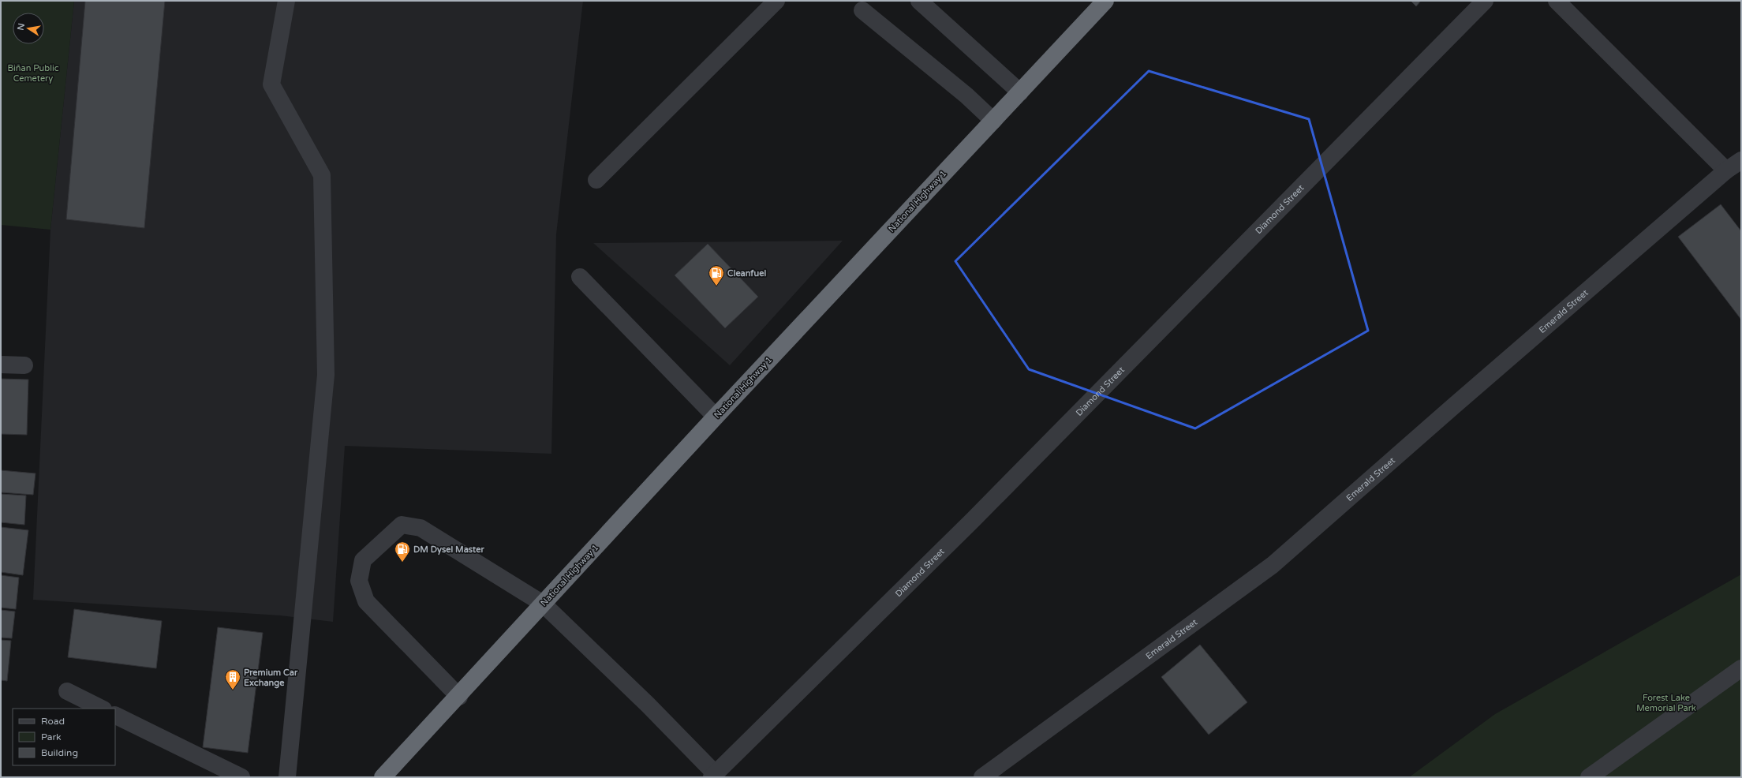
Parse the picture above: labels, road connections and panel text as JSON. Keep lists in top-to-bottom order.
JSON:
{
  "streets": {
    "highway": ["National Highway 1"],
    "street": ["Diamond Street", "Emerald Street"]
  },
  "parks": ["Biñan Public Cemetery", "Forest Lake Memorial Park"],
  "places": {
    "fuel station": ["Cleanfuel", "DM Dysel Master"],
    "building": ["Premium Car Exchange"]
  },
  "legend": ["Road", "Park", "Building"],
  "north": "left"
}
